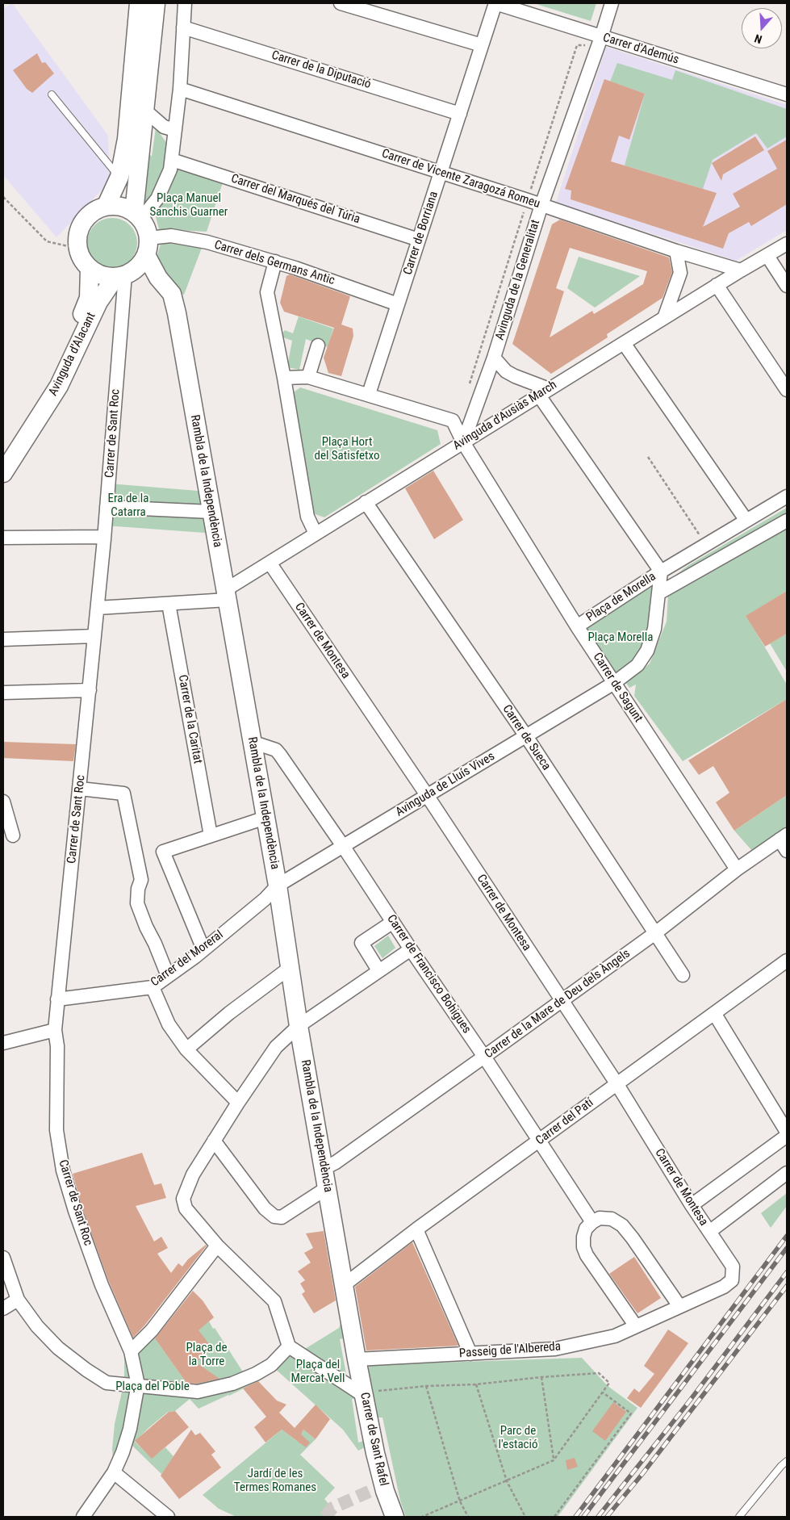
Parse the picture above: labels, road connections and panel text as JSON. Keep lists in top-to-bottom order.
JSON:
{
  "streets": {
    "street": [
      "Carrer d'Ademús",
      "Carrer de la Diputació",
      "Carrer de Vicente Zaragozá Romeu",
      "Carrer del Marqués del Túria",
      "Carrer de Borriana",
      "Carrer dels Germans Antic",
      "Avinguda de la Generalitat",
      "Avinguda d'Alacant",
      "Avinguda d'Ausiàs March",
      "Carrer de Sant Roc",
      "Rambla de la Independència",
      "Plaça de Morella",
      "Carrer de Montesa",
      "Carrer de Sagunt",
      "Carrer de la Caritat",
      "Carrer de Sueca",
      "Avinguda de Lluís Vives",
      "Carrer del Moreral",
      "Carrer de Francisco Bohigues",
      "Carrer de la Mare de Deu dels Àngels",
      "Carrer del Patí",
      "Passeig de l'Albereda",
      "Carrer de Sant Rafel"
    ]
  },
  "crossings": [
    ["Carrer d'Ademús", "Carrer de Borriana"],
    ["Carrer d'Ademús", "Avinguda de la Generalitat"],
    ["Carrer de la Diputació", "Carrer de Borriana"],
    ["Carrer de Vicente Zaragozá Romeu", "Carrer de Borriana"],
    ["Carrer de Vicente Zaragozá Romeu", "Avinguda de la Generalitat"],
    ["Carrer de Vicente Zaragozá Romeu", "Avinguda d'Ausiàs March"],
    ["Carrer del Marqués del Túria", "Carrer de Borriana"],
    ["Carrer de Borriana", "Carrer dels Germans Antic"],
    ["Carrer de Borriana", "Carrer de Sagunt"],
    ["Carrer dels Germans Antic", "Avinguda d'Alacant"],
    ["Carrer dels Germans Antic", "Carrer de Sant Roc"],
    ["Carrer dels Germans Antic", "Rambla de la Independència"],
    ["Avinguda de la Generalitat", "Avinguda d'Ausiàs March"],
    ["Avinguda de la Generalitat", "Carrer de Sagunt"],
    ["Avinguda d'Alacant", "Carrer de Sant Roc"],
    ["Avinguda d'Alacant", "Rambla de la Independència"],
    ["Avinguda d'Ausiàs March", "Rambla de la Independència"],
    ["Avinguda d'Ausiàs March", "Carrer de Montesa"],
    ["Avinguda d'Ausiàs March", "Carrer de Sagunt"],
    ["Avinguda d'Ausiàs March", "Carrer de Sueca"],
    ["Carrer de Sant Roc", "Rambla de la Independència"],
    ["Carrer de Sant Roc", "Carrer del Moreral"],
    ["Rambla de la Independència", "Avinguda de Lluís Vives"],
    ["Rambla de la Independència", "Carrer del Moreral"],
    ["Rambla de la Independència", "Carrer de Francisco Bohigues"],
    ["Rambla de la Independència", "Carrer de la Mare de Deu dels Àngels"],
    ["Rambla de la Independència", "Carrer del Patí"],
    ["Rambla de la Independència", "Passeig de l'Albereda"],
    ["Rambla de la Independència", "Carrer de Sant Rafel"],
    ["Plaça de Morella", "Carrer de Sagunt"],
    ["Plaça de Morella", "Avinguda de Lluís Vives"],
    ["Carrer de Montesa", "Avinguda de Lluís Vives"],
    ["Carrer de Montesa", "Carrer de la Mare de Deu dels Àngels"],
    ["Carrer de Montesa", "Carrer del Patí"],
    ["Carrer de Montesa", "Passeig de l'Albereda"],
    ["Carrer de Sagunt", "Avinguda de Lluís Vives"],
    ["Carrer de Sagunt", "Carrer de la Mare de Deu dels Àngels"],
    ["Carrer de Sueca", "Avinguda de Lluís Vives"],
    ["Carrer de Sueca", "Carrer de la Mare de Deu dels Àngels"],
    ["Avinguda de Lluís Vives", "Carrer del Moreral"],
    ["Avinguda de Lluís Vives", "Carrer de Francisco Bohigues"],
    ["Carrer de Francisco Bohigues", "Carrer de la Mare de Deu dels Àngels"],
    ["Carrer de Francisco Bohigues", "Carrer del Patí"],
    ["Passeig de l'Albereda", "Carrer de Sant Rafel"]
  ],
  "parks": [
    "Plaça Manuel Sanchis Guarner",
    "Plaça Hort del Satisfetxo",
    "Era de la Catarra",
    "Plaça Morella",
    "Plaça de la Torre",
    "Plaça del Mercat Vell",
    "Plaça del Poble",
    "Parc de l'estació",
    "Jardí de les Termes Romanes"
  ],
  "north": "bottom"
}
